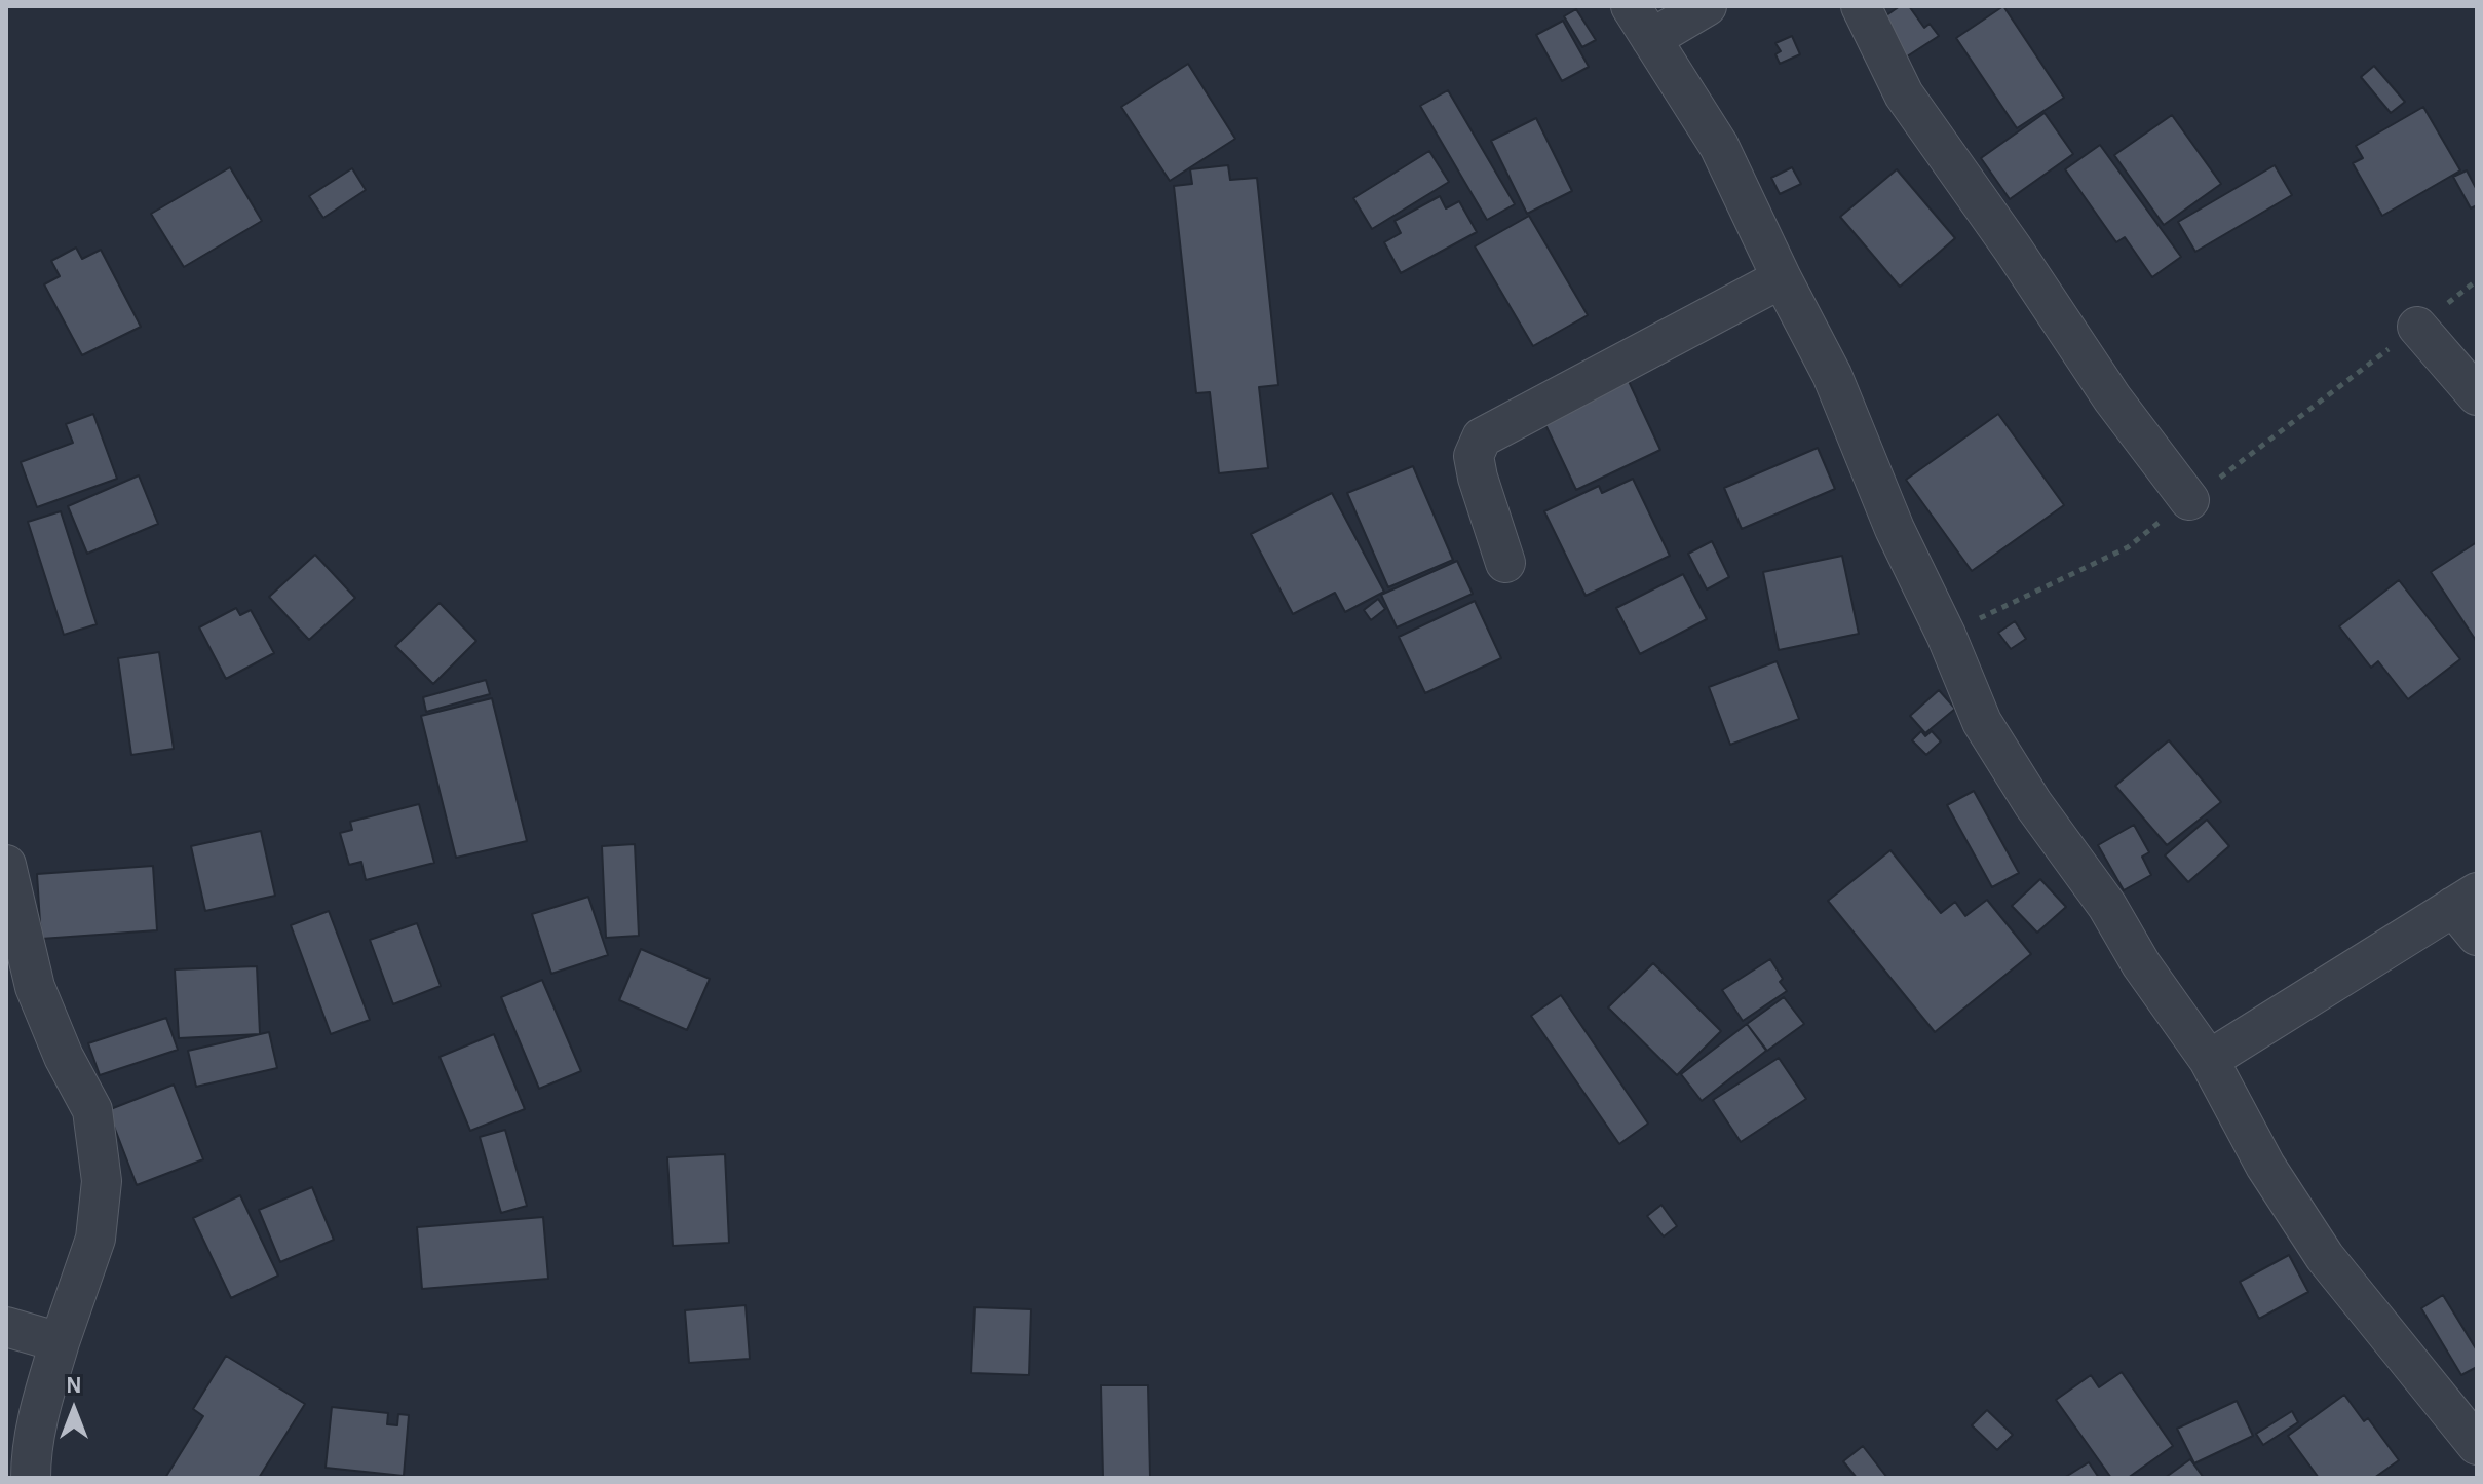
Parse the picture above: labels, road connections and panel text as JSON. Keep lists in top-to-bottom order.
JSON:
{
  "north": "top"
}
